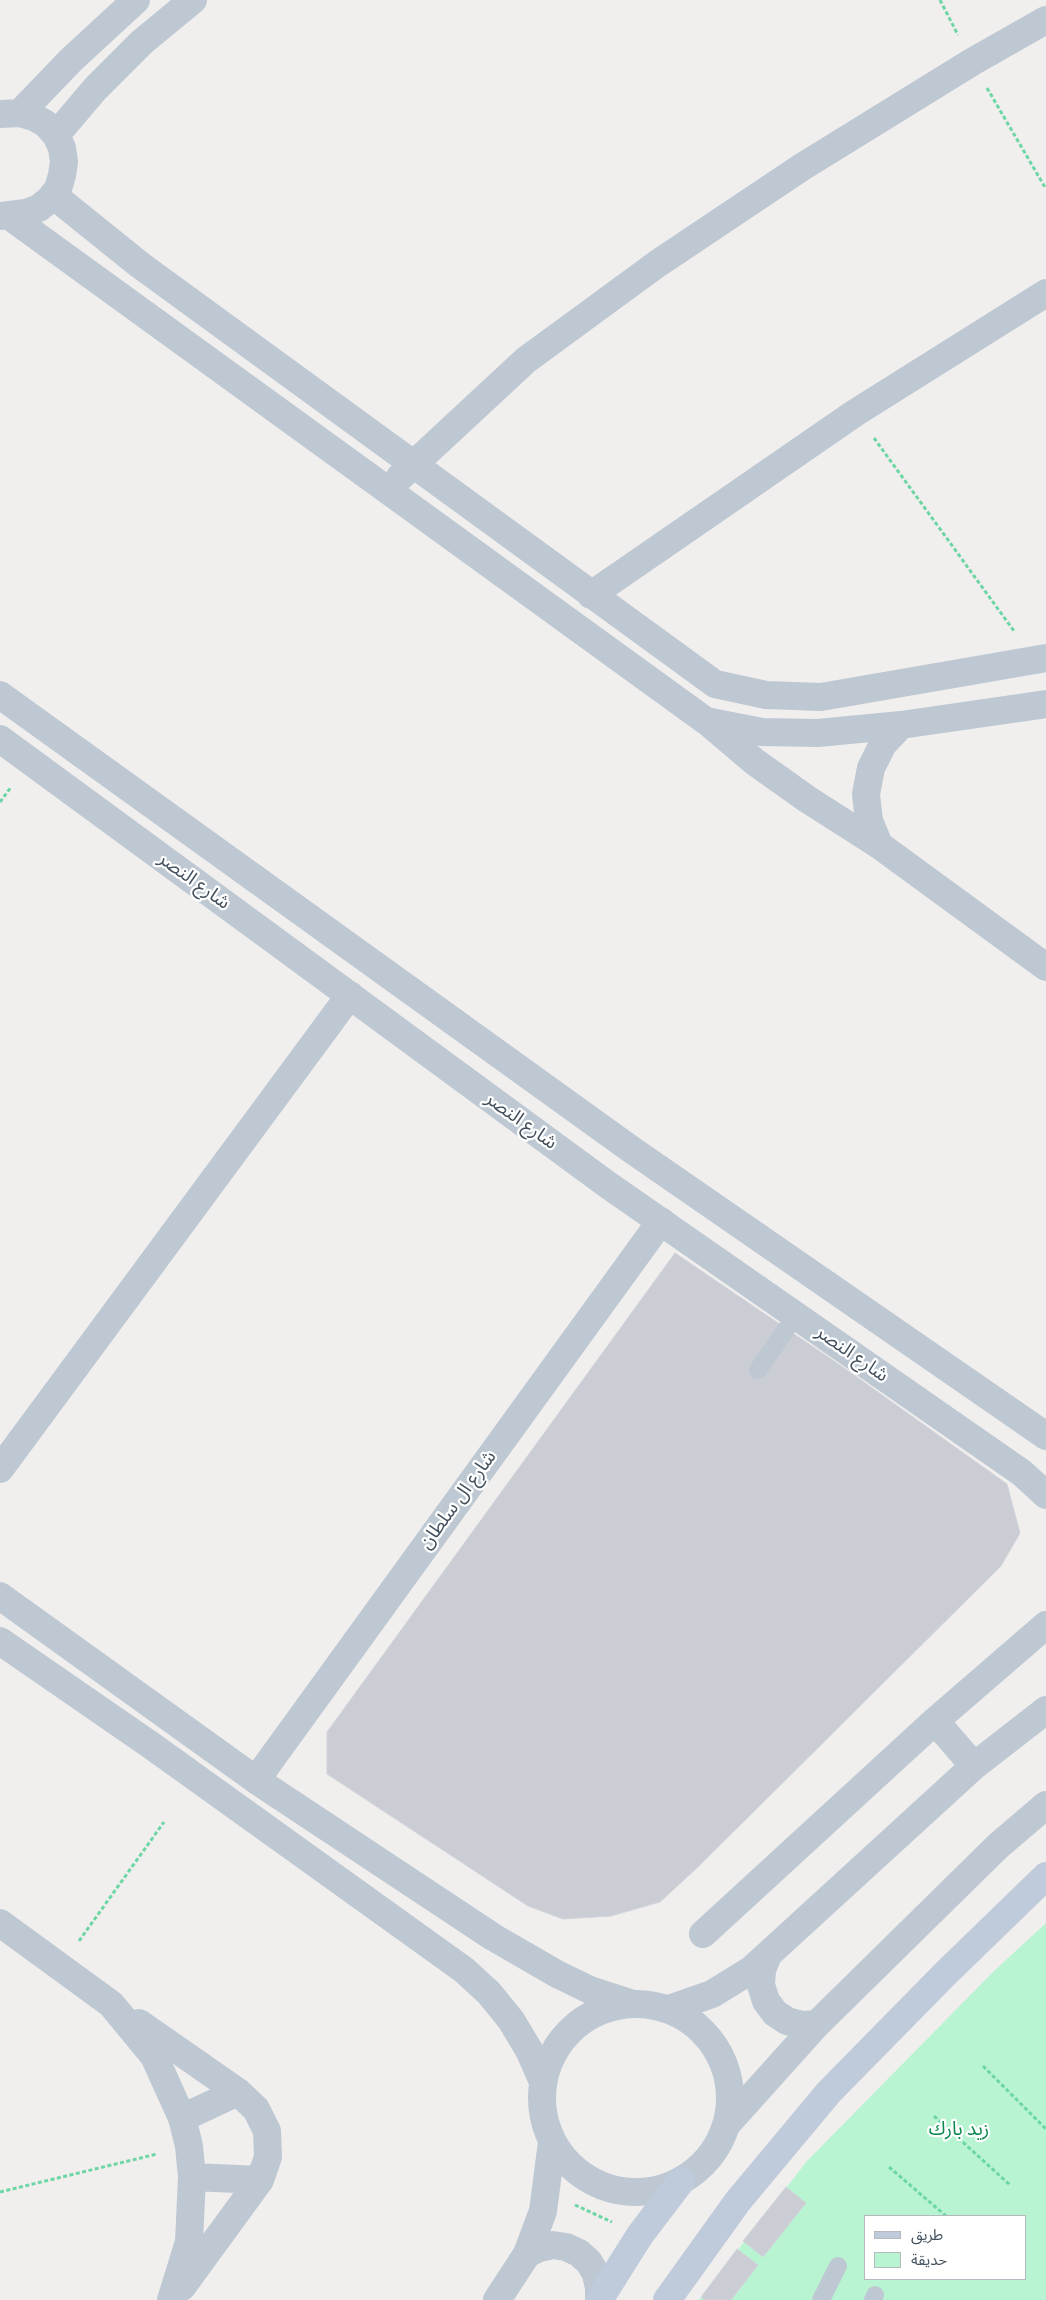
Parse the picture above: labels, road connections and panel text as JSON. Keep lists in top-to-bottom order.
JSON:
{
  "streets": {
    "street": ["شارع النصر", "شارع ال سلطان"]
  },
  "crossings": [
    ["شارع النصر", "شارع ال سلطان"]
  ],
  "parks": ["زيد بارك"],
  "legend": ["طريق", "حديقة"]
}
